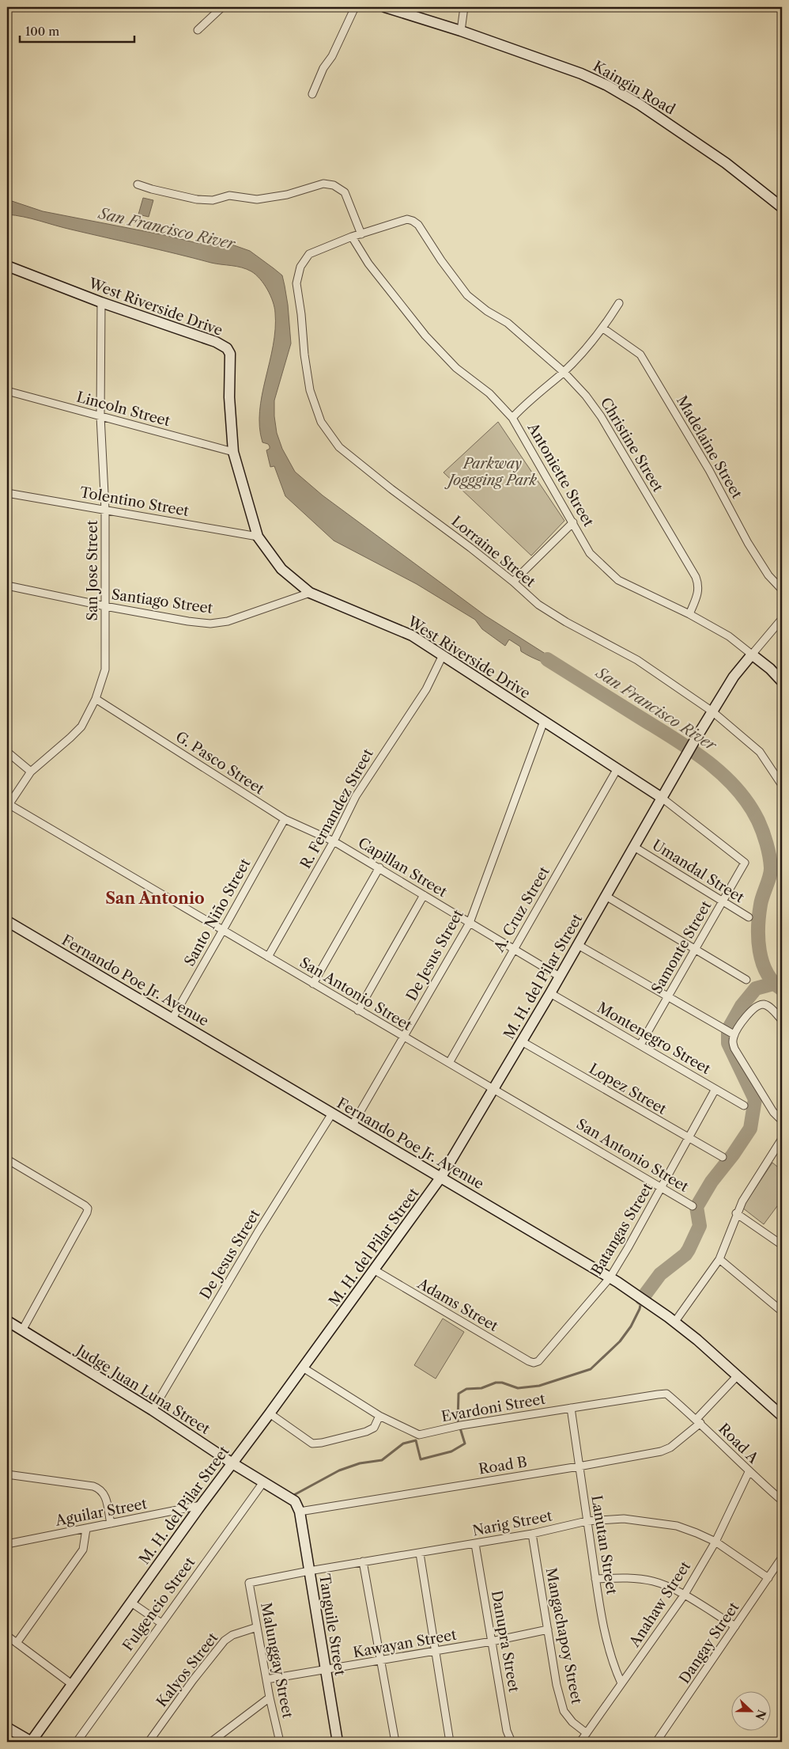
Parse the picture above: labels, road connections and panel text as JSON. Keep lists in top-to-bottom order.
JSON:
{
  "streets": {
    "street": [
      "Kaingin Road",
      "West Riverside Drive",
      "Lincoln Street",
      "Christine Street",
      "Madelaine Street",
      "Antoniette Street",
      "Tolentino Street",
      "Lorraine Street",
      "San Jose Street",
      "Santiago Street",
      "G. Pasco Street",
      "R. Fernandez Street",
      "Capillan Street",
      "Umandal Street",
      "A. Cruz Street",
      "Santo Niño Street",
      "Samonte Street",
      "De Jesus Street",
      "M. H. del Pilar Street",
      "Fernando Poe Jr. Avenue",
      "San Antonio Street",
      "Montenegro Street",
      "Lopez Street",
      "Batangas Street",
      "Adams Street",
      "Judge Juan Luna Street",
      "Evardoni Street",
      "Road A",
      "Road B",
      "Aguilar Street",
      "Narig Street",
      "Lanutan Street",
      "Fulgencio Street",
      "Anahaw Street",
      "Tanguile Street",
      "Mangachapoy Street",
      "Danupra Street",
      "Dangay Street",
      "Kawayan Street",
      "Malunggay Street",
      "Kalyos Street"
    ]
  },
  "crossings": [
    ["West Riverside Drive", "Lincoln Street"],
    ["West Riverside Drive", "Tolentino Street"],
    ["West Riverside Drive", "San Jose Street"],
    ["West Riverside Drive", "Santiago Street"],
    ["West Riverside Drive", "R. Fernandez Street"],
    ["West Riverside Drive", "A. Cruz Street"],
    ["West Riverside Drive", "Samonte Street"],
    ["West Riverside Drive", "De Jesus Street"],
    ["West Riverside Drive", "M. H. del Pilar Street"],
    ["Lincoln Street", "San Jose Street"],
    ["Christine Street", "Antoniette Street"],
    ["Antoniette Street", "Lorraine Street"],
    ["Antoniette Street", "M. H. del Pilar Street"],
    ["Tolentino Street", "San Jose Street"],
    ["Lorraine Street", "M. H. del Pilar Street"],
    ["San Jose Street", "Santiago Street"],
    ["San Jose Street", "G. Pasco Street"],
    ["San Jose Street", "San Antonio Street"],
    ["G. Pasco Street", "R. Fernandez Street"],
    ["G. Pasco Street", "Capillan Street"],
    ["G. Pasco Street", "Santo Niño Street"],
    ["R. Fernandez Street", "Capillan Street"],
    ["R. Fernandez Street", "San Antonio Street"],
    ["Capillan Street", "A. Cruz Street"],
    ["Capillan Street", "De Jesus Street"],
    ["Capillan Street", "M. H. del Pilar Street"],
    ["Umandal Street", "Samonte Street"],
    ["Umandal Street", "M. H. del Pilar Street"],
    ["A. Cruz Street", "San Antonio Street"],
    ["Santo Niño Street", "Fernando Poe Jr. Avenue"],
    ["Santo Niño Street", "San Antonio Street"],
    ["Samonte Street", "Montenegro Street"],
    ["De Jesus Street", "Fernando Poe Jr. Avenue"],
    ["De Jesus Street", "San Antonio Street"],
    ["De Jesus Street", "Judge Juan Luna Street"],
    ["M. H. del Pilar Street", "Fernando Poe Jr. Avenue"],
    ["M. H. del Pilar Street", "San Antonio Street"],
    ["M. H. del Pilar Street", "Montenegro Street"],
    ["M. H. del Pilar Street", "Lopez Street"],
    ["M. H. del Pilar Street", "Adams Street"],
    ["M. H. del Pilar Street", "Judge Juan Luna Street"],
    ["M. H. del Pilar Street", "Evardoni Street"],
    ["M. H. del Pilar Street", "Aguilar Street"],
    ["Fernando Poe Jr. Avenue", "Batangas Street"],
    ["Fernando Poe Jr. Avenue", "Road B"],
    ["San Antonio Street", "Batangas Street"],
    ["Montenegro Street", "Batangas Street"],
    ["Lopez Street", "Batangas Street"],
    ["Batangas Street", "Adams Street"],
    ["Judge Juan Luna Street", "Road B"],
    ["Judge Juan Luna Street", "Fulgencio Street"],
    ["Judge Juan Luna Street", "Tanguile Street"],
    ["Evardoni Street", "Road A"],
    ["Evardoni Street", "Road B"],
    ["Evardoni Street", "Lanutan Street"],
    ["Road A", "Road B"],
    ["Road A", "Anahaw Street"],
    ["Road B", "Lanutan Street"],
    ["Road B", "Tanguile Street"],
    ["Narig Street", "Lanutan Street"],
    ["Narig Street", "Anahaw Street"],
    ["Narig Street", "Tanguile Street"],
    ["Narig Street", "Mangachapoy Street"],
    ["Narig Street", "Danupra Street"],
    ["Narig Street", "Dangay Street"],
    ["Narig Street", "Malunggay Street"],
    ["Lanutan Street", "Anahaw Street"],
    ["Anahaw Street", "Mangachapoy Street"],
    ["Tanguile Street", "Kawayan Street"],
    ["Mangachapoy Street", "Kawayan Street"],
    ["Danupra Street", "Kawayan Street"],
    ["Kawayan Street", "Malunggay Street"],
    ["Malunggay Street", "Kalyos Street"]
  ],
  "districts": ["San Antonio"],
  "water": ["San Francisco River"],
  "parks": ["Parkway Joggging Park"],
  "scale_bar": "100 m",
  "north": "right"
}
